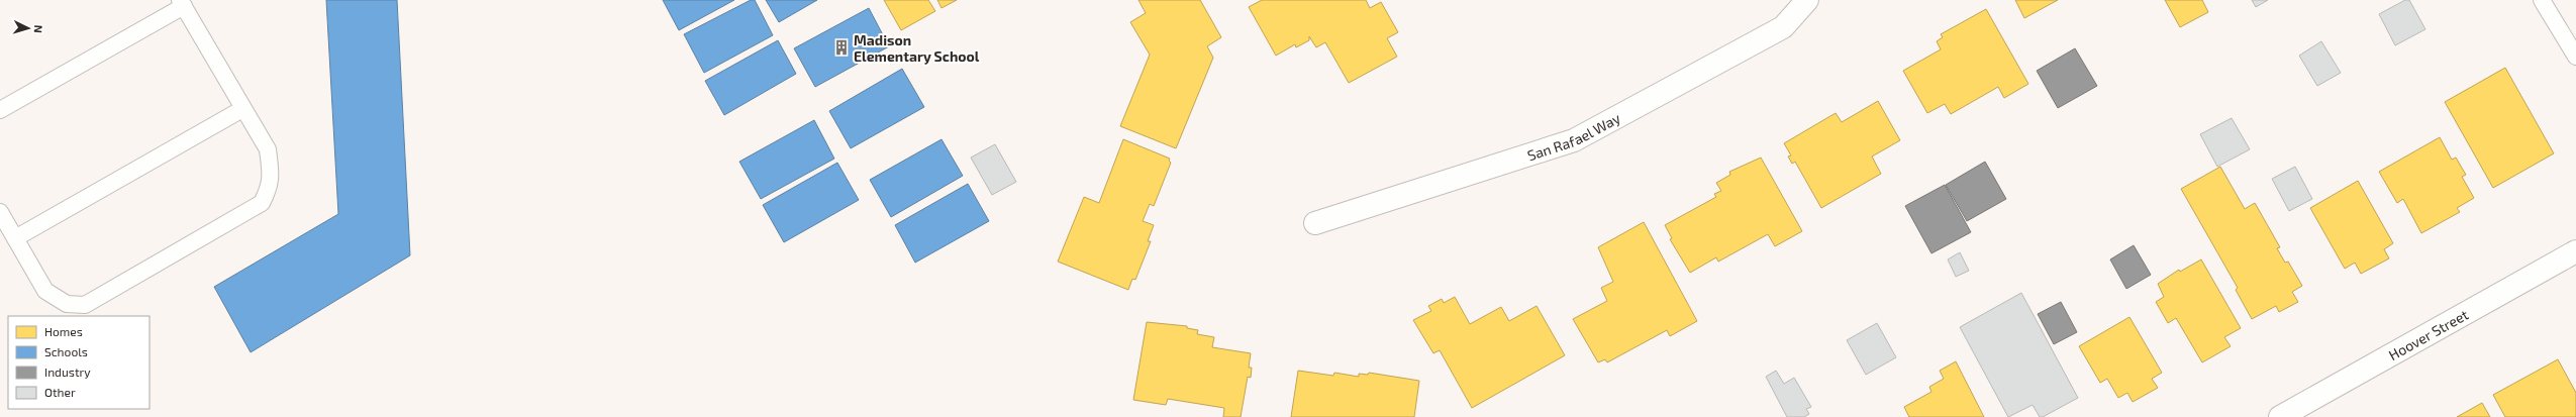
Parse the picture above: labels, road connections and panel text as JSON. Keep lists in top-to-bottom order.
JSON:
{
  "streets": {
    "street": ["San Rafael Way", "Hoover Street"]
  },
  "places": {
    "building": ["Madison Elementary School"]
  },
  "legend": [
    "Homes",
    "Schools",
    "Industry",
    "Other"
  ],
  "north": "right"
}
